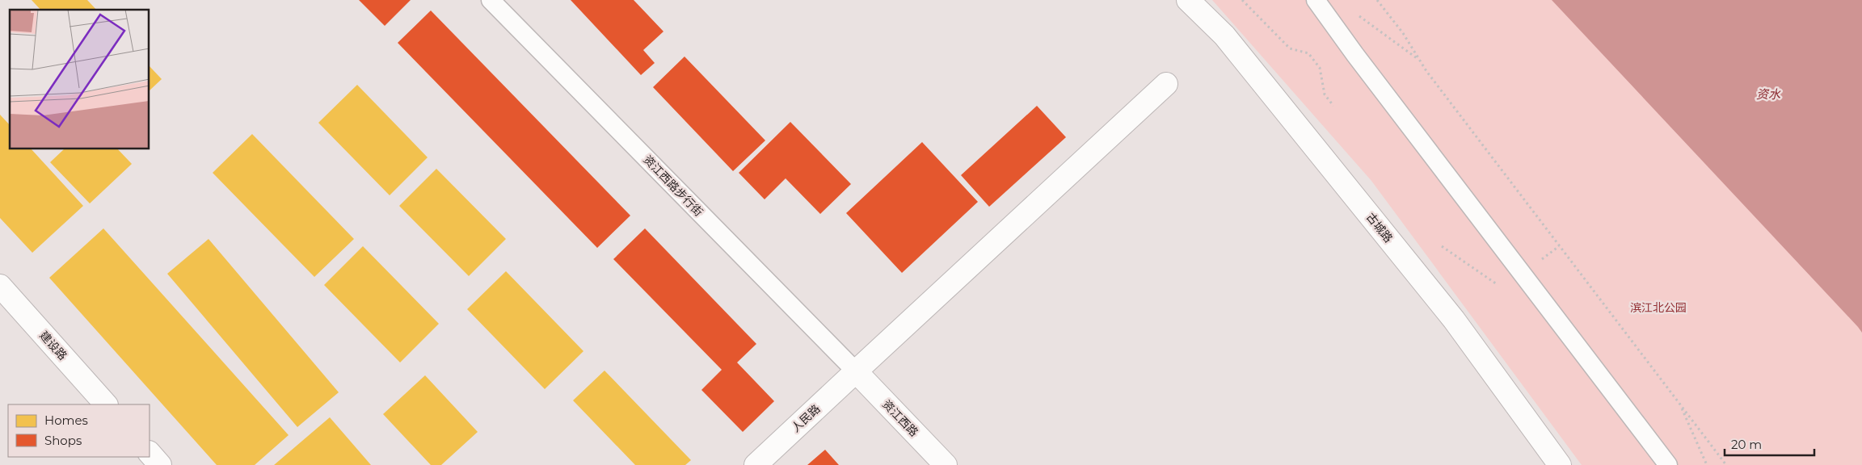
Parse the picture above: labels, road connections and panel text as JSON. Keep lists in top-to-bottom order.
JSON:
{
  "streets": {
    "street": [
      "资江西路步行街",
      "古城路",
      "建设路",
      "人民路",
      "资江西路"
    ]
  },
  "crossings": [
    ["资江西路步行街", "人民路"],
    ["资江西路步行街", "资江西路"],
    ["人民路", "资江西路"]
  ],
  "water": ["资水"],
  "parks": ["滨江北公园"],
  "legend": ["Homes", "Shops"],
  "scale_bar": "20 m"
}
